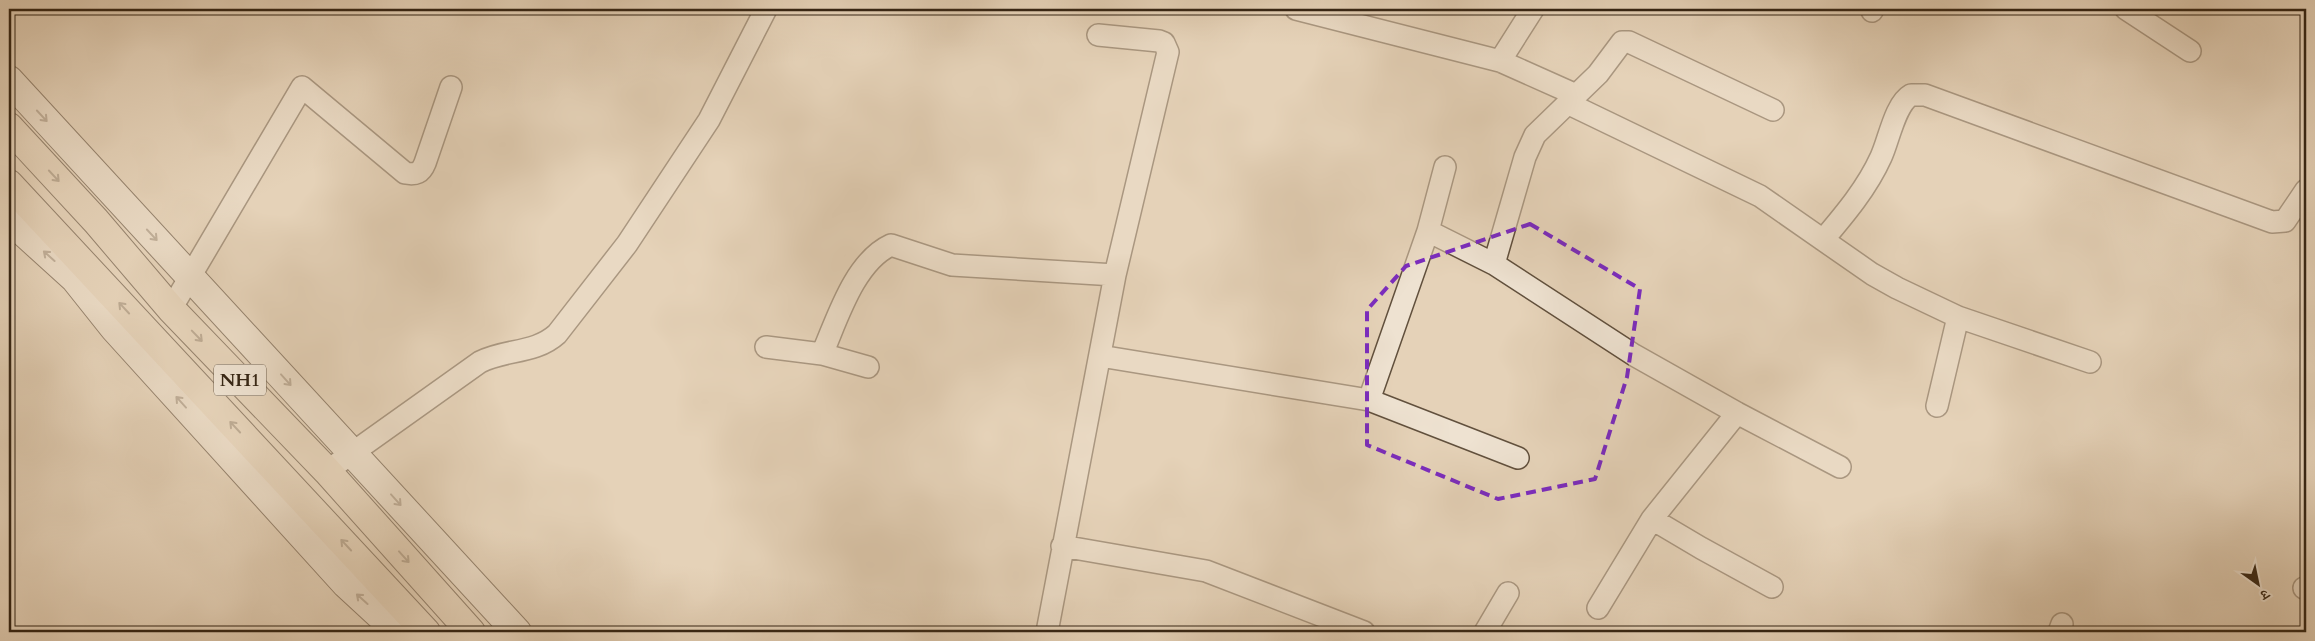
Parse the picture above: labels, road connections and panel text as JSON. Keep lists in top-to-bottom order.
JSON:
{
  "streets": {
    "highway": ["NH1"]
  },
  "north": "bottom right"
}
